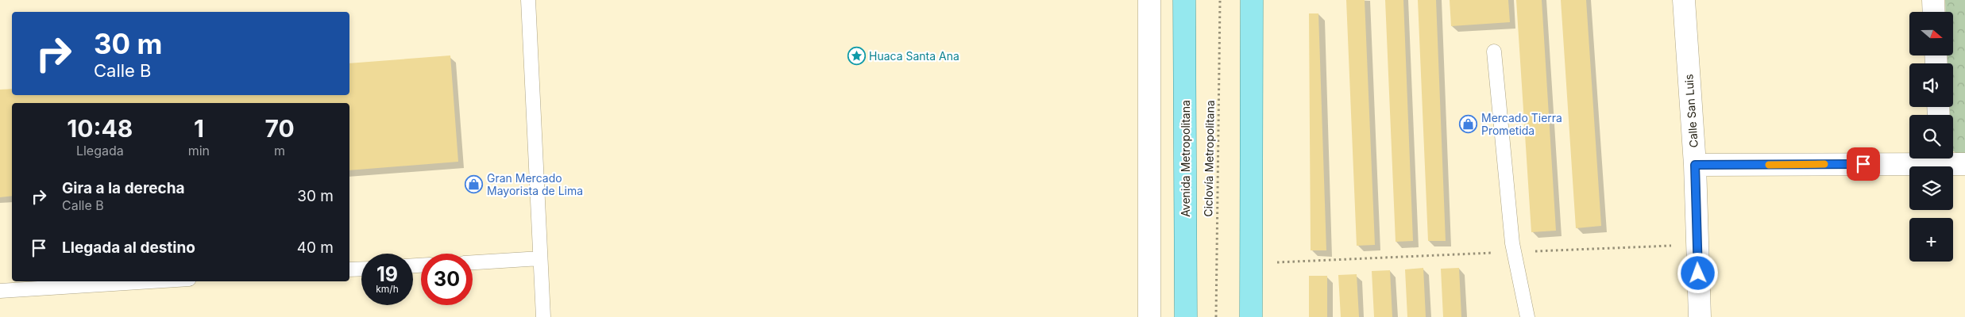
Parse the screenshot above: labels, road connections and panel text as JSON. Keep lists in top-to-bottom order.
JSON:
{
  "streets": {
    "main road": ["Avenida Metropolitana"],
    "street": ["Calle San Luis"],
    "path": ["Ciclovía Metropolitana"]
  },
  "places": {
    "place": ["Huaca Santa Ana"],
    "shop": ["Mercado Tierra Prometida", "Gran Mercado Mayorista de Lima"]
  },
  "north": "right",
  "page": {
    "map_buttons": "+",
    "turn": ["30 m", "Calle B"],
    "eta": [
      "10:48",
      "Llegada",
      "1",
      "min",
      "70",
      "m"
    ],
    "list": [
      {
        "name": "Gira a la derecha",
        "note": "Calle B",
        "value": "30 m"
      },
      {
        "name": "Llegada al destino",
        "value": "40 m"
      }
    ],
    "speed": "19 km/h",
    "limit": "30"
  }
}
